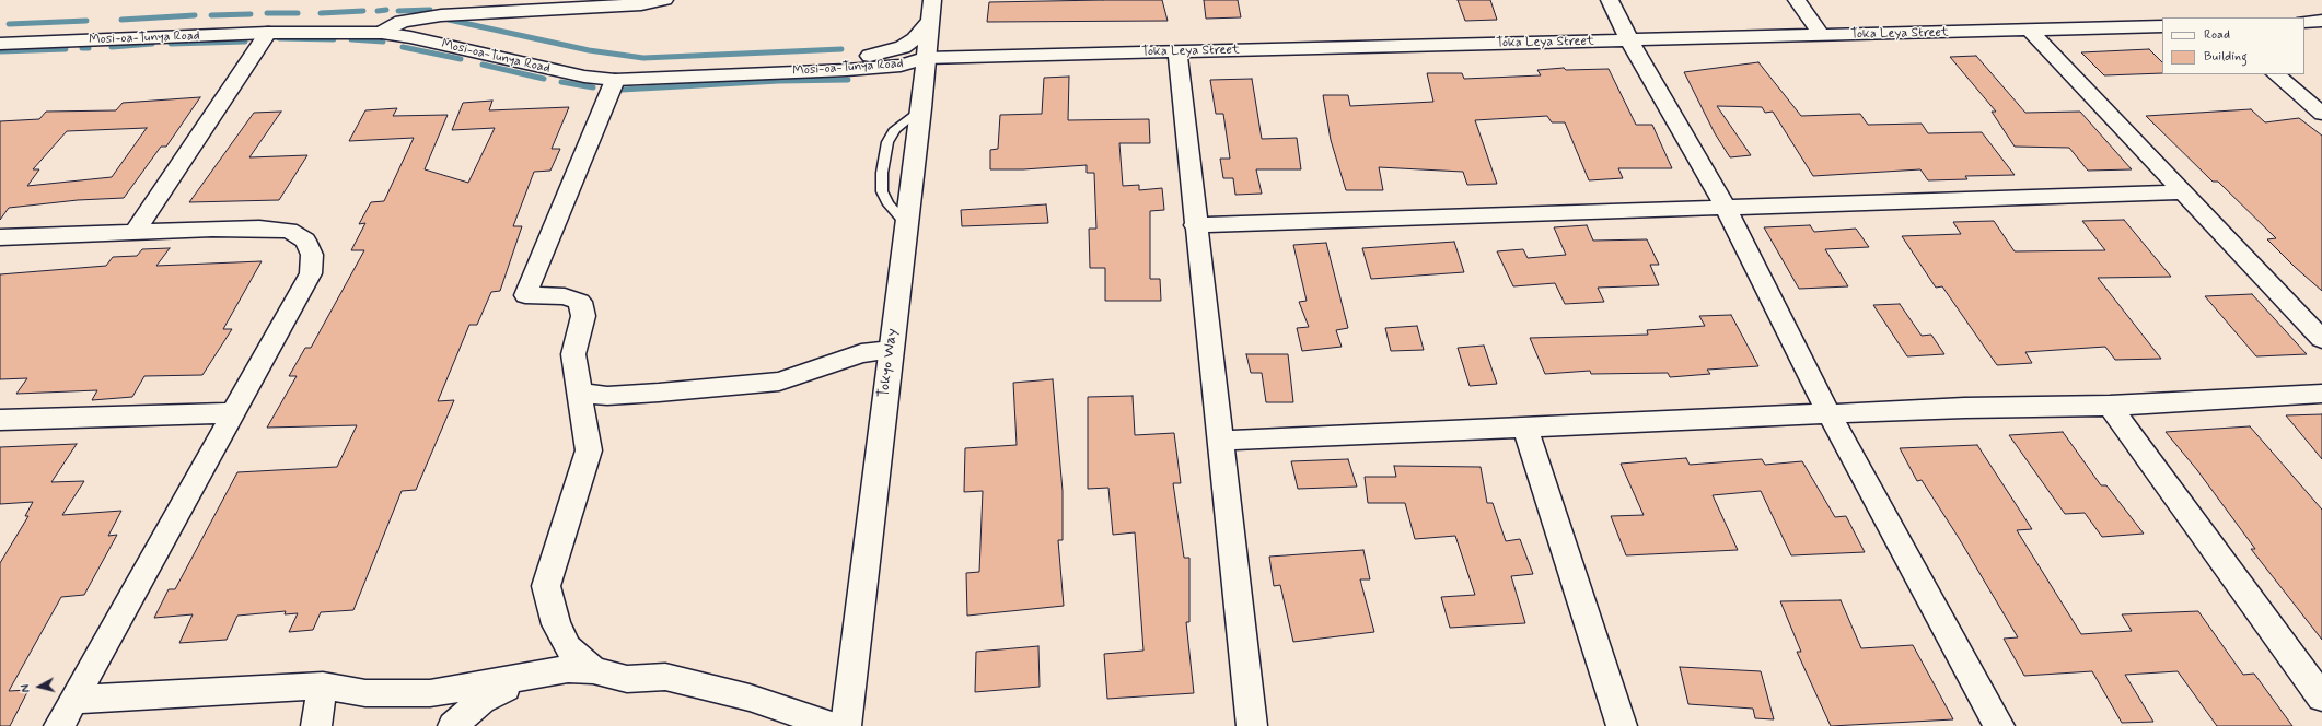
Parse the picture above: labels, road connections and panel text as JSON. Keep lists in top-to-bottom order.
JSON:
{
  "streets": {
    "street": ["Toka Leya Street", "Mosi-oa-Tunya Road", "Tokyo Way"]
  },
  "crossings": [
    ["Toka Leya Street", "Mosi-oa-Tunya Road"],
    ["Toka Leya Street", "Tokyo Way"],
    ["Mosi-oa-Tunya Road", "Tokyo Way"]
  ],
  "legend": ["Road", "Building"],
  "north": "left"
}
